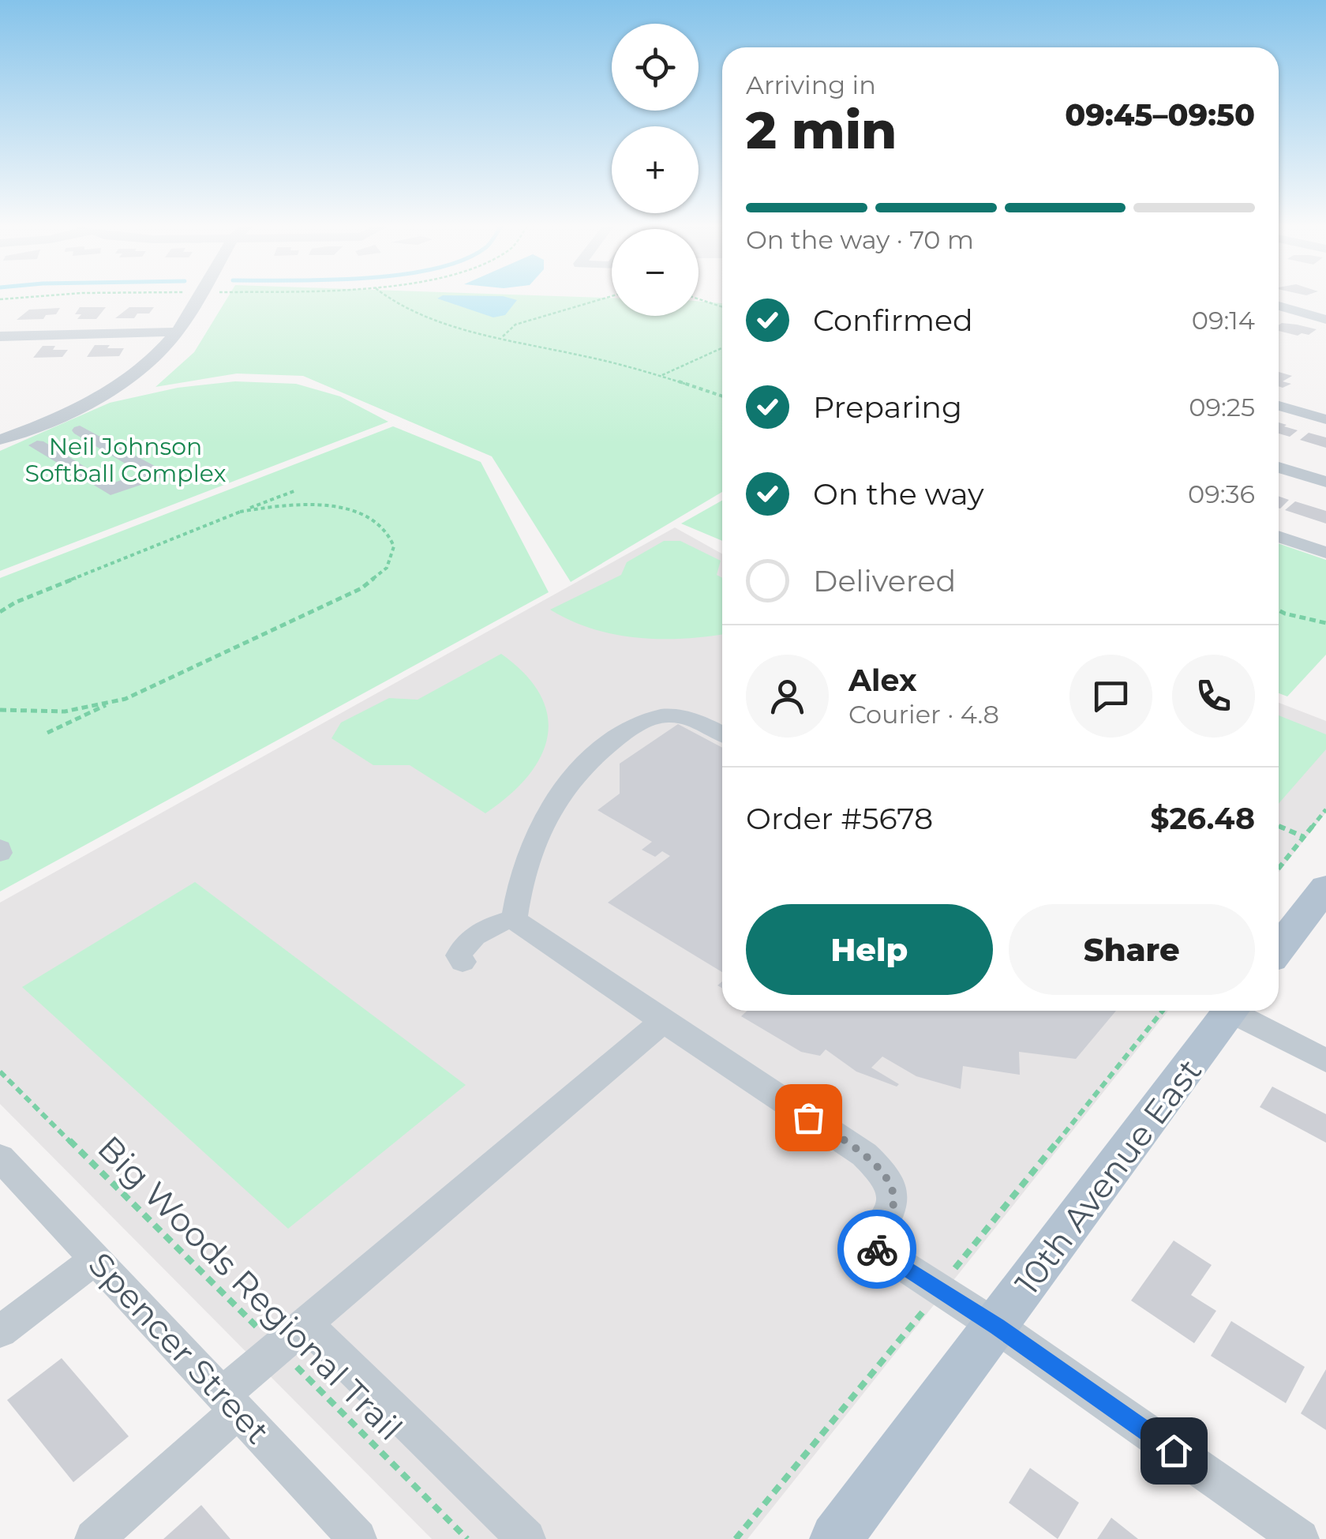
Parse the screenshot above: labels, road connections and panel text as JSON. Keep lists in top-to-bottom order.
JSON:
{
  "streets": {
    "main road": ["10th Avenue East"],
    "street": ["Spencer Street"],
    "path": ["Big Woods Regional Trail"]
  },
  "parks": ["Neil Johnson Softball Complex"],
  "page": {
    "map_buttons": ["+", "−"],
    "heading": ["2 min", "Arriving in", "09:45–09:50"],
    "panel": [
      "Alex",
      "Courier · 4.8",
      "Order #5678",
      "$26.48"
    ],
    "bar": "On the way · 70 m",
    "list": [
      ["Confirmed", "09:14"],
      ["Preparing", "09:25"],
      ["On the way", "09:36"],
      "Delivered"
    ],
    "buttons": ["Help", "Share"]
  }
}
